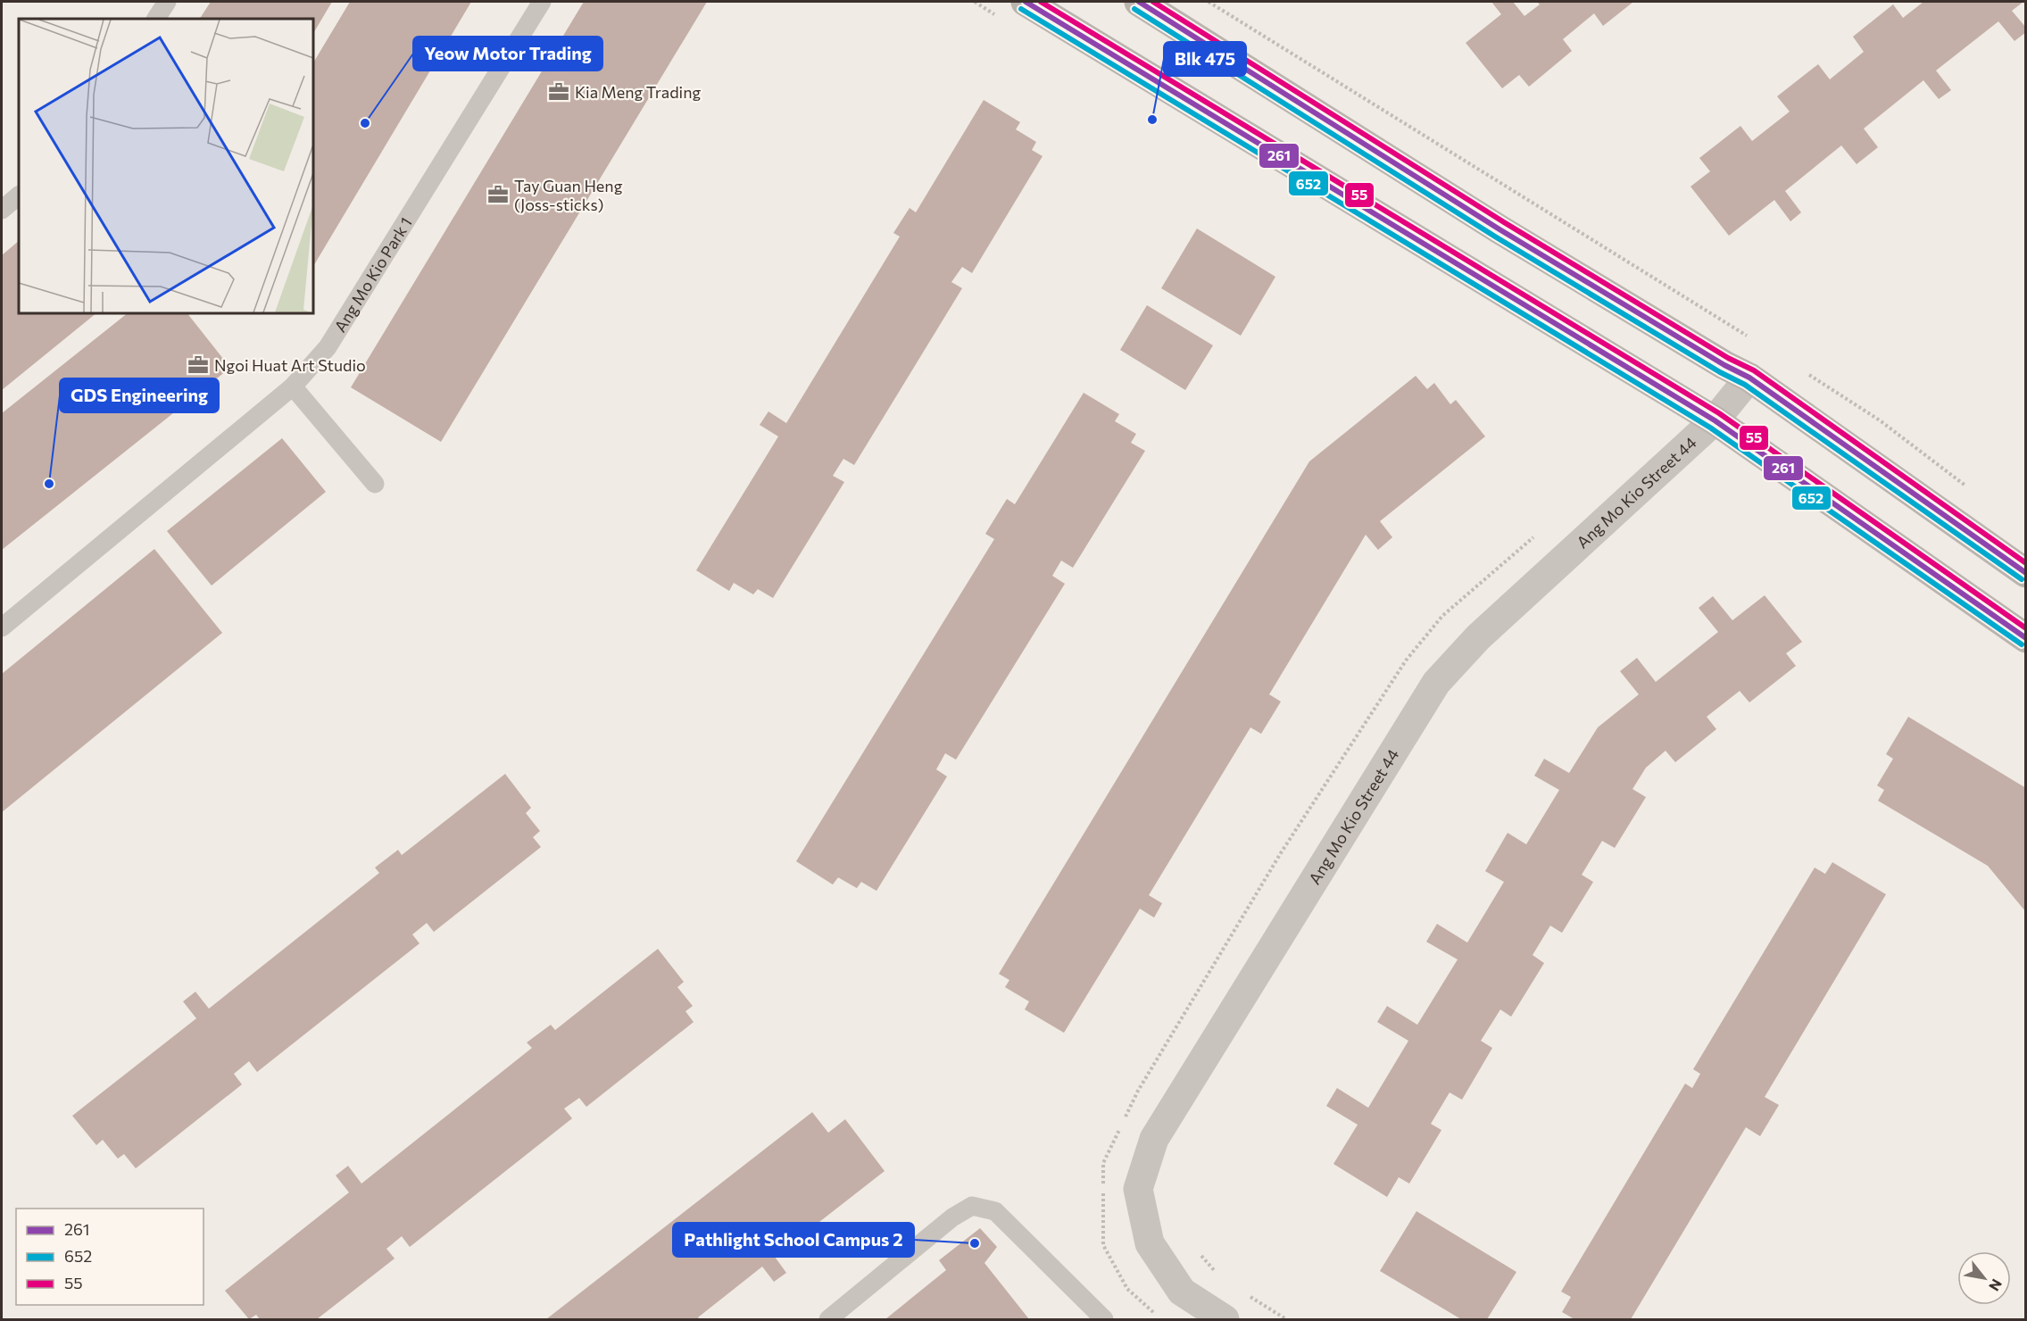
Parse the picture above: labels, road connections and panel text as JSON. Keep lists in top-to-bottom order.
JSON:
{
  "streets": {
    "street": ["Ang Mo Kio Street 44"],
    "lane": ["Ang Mo Kio Park 1"]
  },
  "places": {
    "office": ["Kia Meng Trading", "Tay Guan Heng (Joss-sticks)", "Ngoi Huat Art Studio"],
    "other": [
      "Blk 475",
      "Yeow Motor Trading",
      "GDS Engineering",
      "Pathlight School Campus 2"
    ]
  },
  "lines": ["transit line 261", "transit line 55", "transit line 652"],
  "legend": ["261", "652", "55"],
  "north": "bottom right"
}
